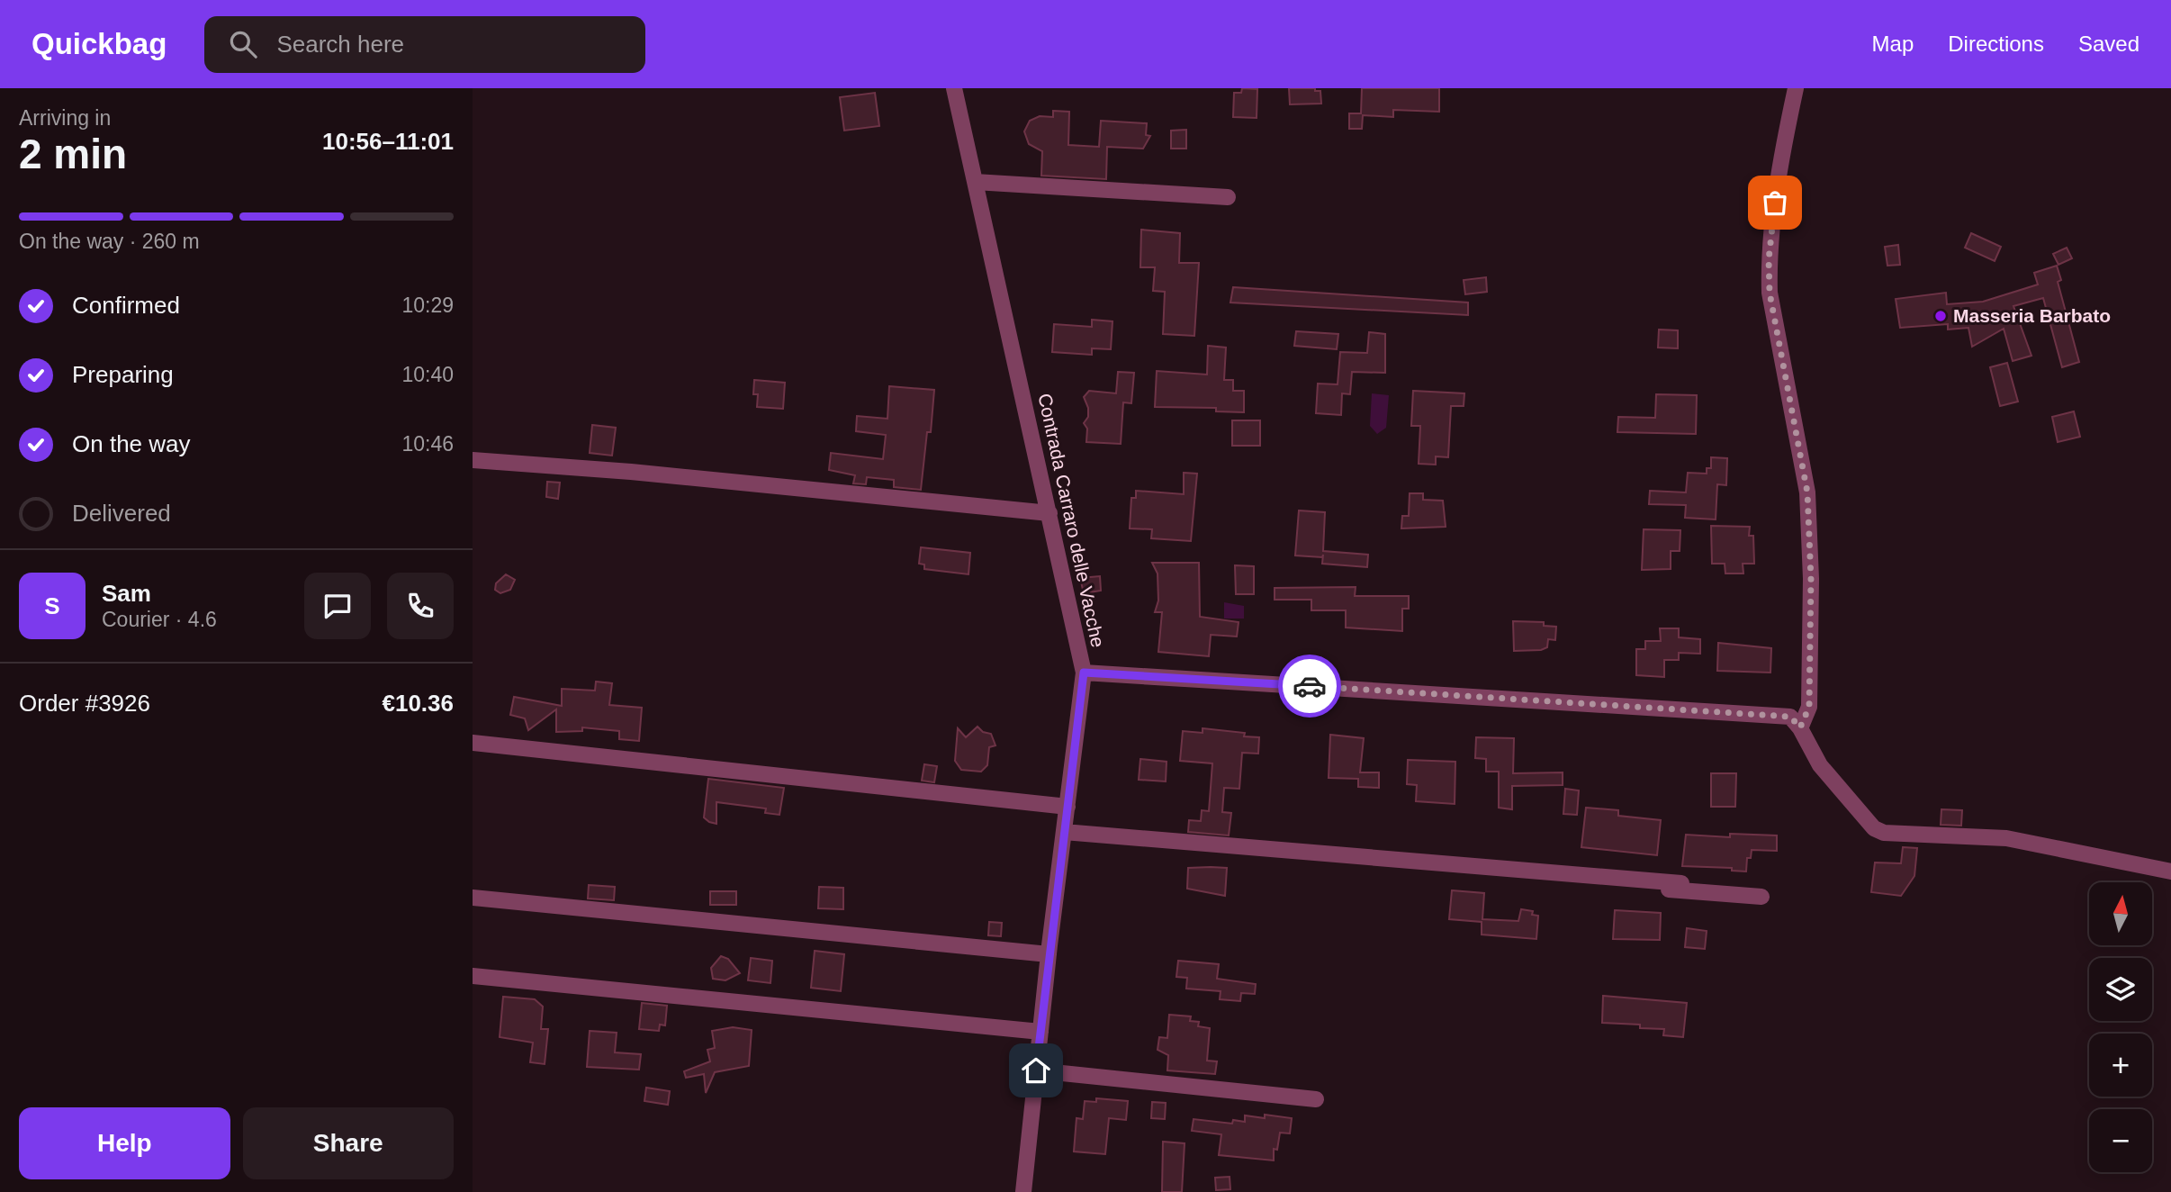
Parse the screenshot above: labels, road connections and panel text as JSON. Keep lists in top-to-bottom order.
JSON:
{
  "streets": {
    "street": ["Contrada Carraro delle Vacche"]
  },
  "places": ["Masseria Barbato"],
  "north": "top",
  "page": {
    "header": "Quickbag",
    "search": "Search here",
    "nav": ["Map", "Directions", "Saved"],
    "heading": ["2 min", "Arriving in", "10:56–11:01"],
    "panel": [
      "Sam",
      "Courier · 4.6",
      "Order #3926",
      "€10.36"
    ],
    "bar": "On the way · 260 m",
    "list": [
      ["Confirmed", "10:29"],
      ["Preparing", "10:40"],
      ["On the way", "10:46"],
      "Delivered"
    ],
    "round": "S",
    "map_buttons": ["+", "−"],
    "buttons": ["Help", "Share"]
  }
}
